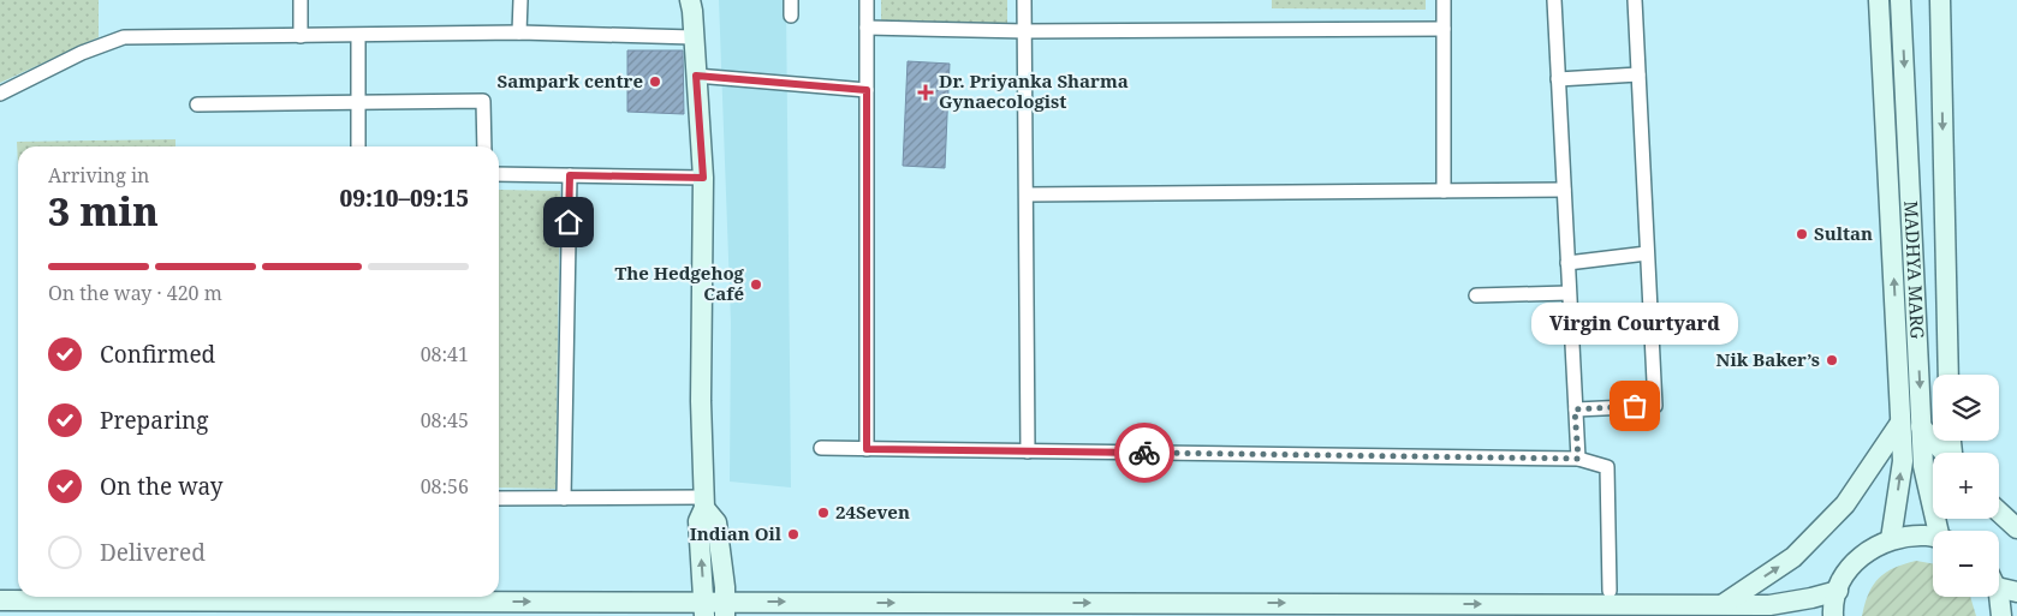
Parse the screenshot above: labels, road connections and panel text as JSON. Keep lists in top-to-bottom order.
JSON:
{
  "streets": {
    "main road": ["MADHYA MARG"]
  },
  "places": {
    "other": [
      "Sampark centre",
      "Sultan",
      "The Hedgehog Café",
      "Nik Baker’s",
      "Virgin Courtyard",
      "24Seven",
      "Indian Oil"
    ],
    "health": ["Dr. Priyanka Sharma Gynaecologist"]
  },
  "page": {
    "heading": ["3 min", "Arriving in", "09:10–09:15"],
    "bar": "On the way · 420 m",
    "bubble": "Virgin Courtyard",
    "list": [
      ["Confirmed", "08:41"],
      ["Preparing", "08:45"],
      ["On the way", "08:56"],
      "Delivered"
    ],
    "map_buttons": ["+", "−"]
  }
}
